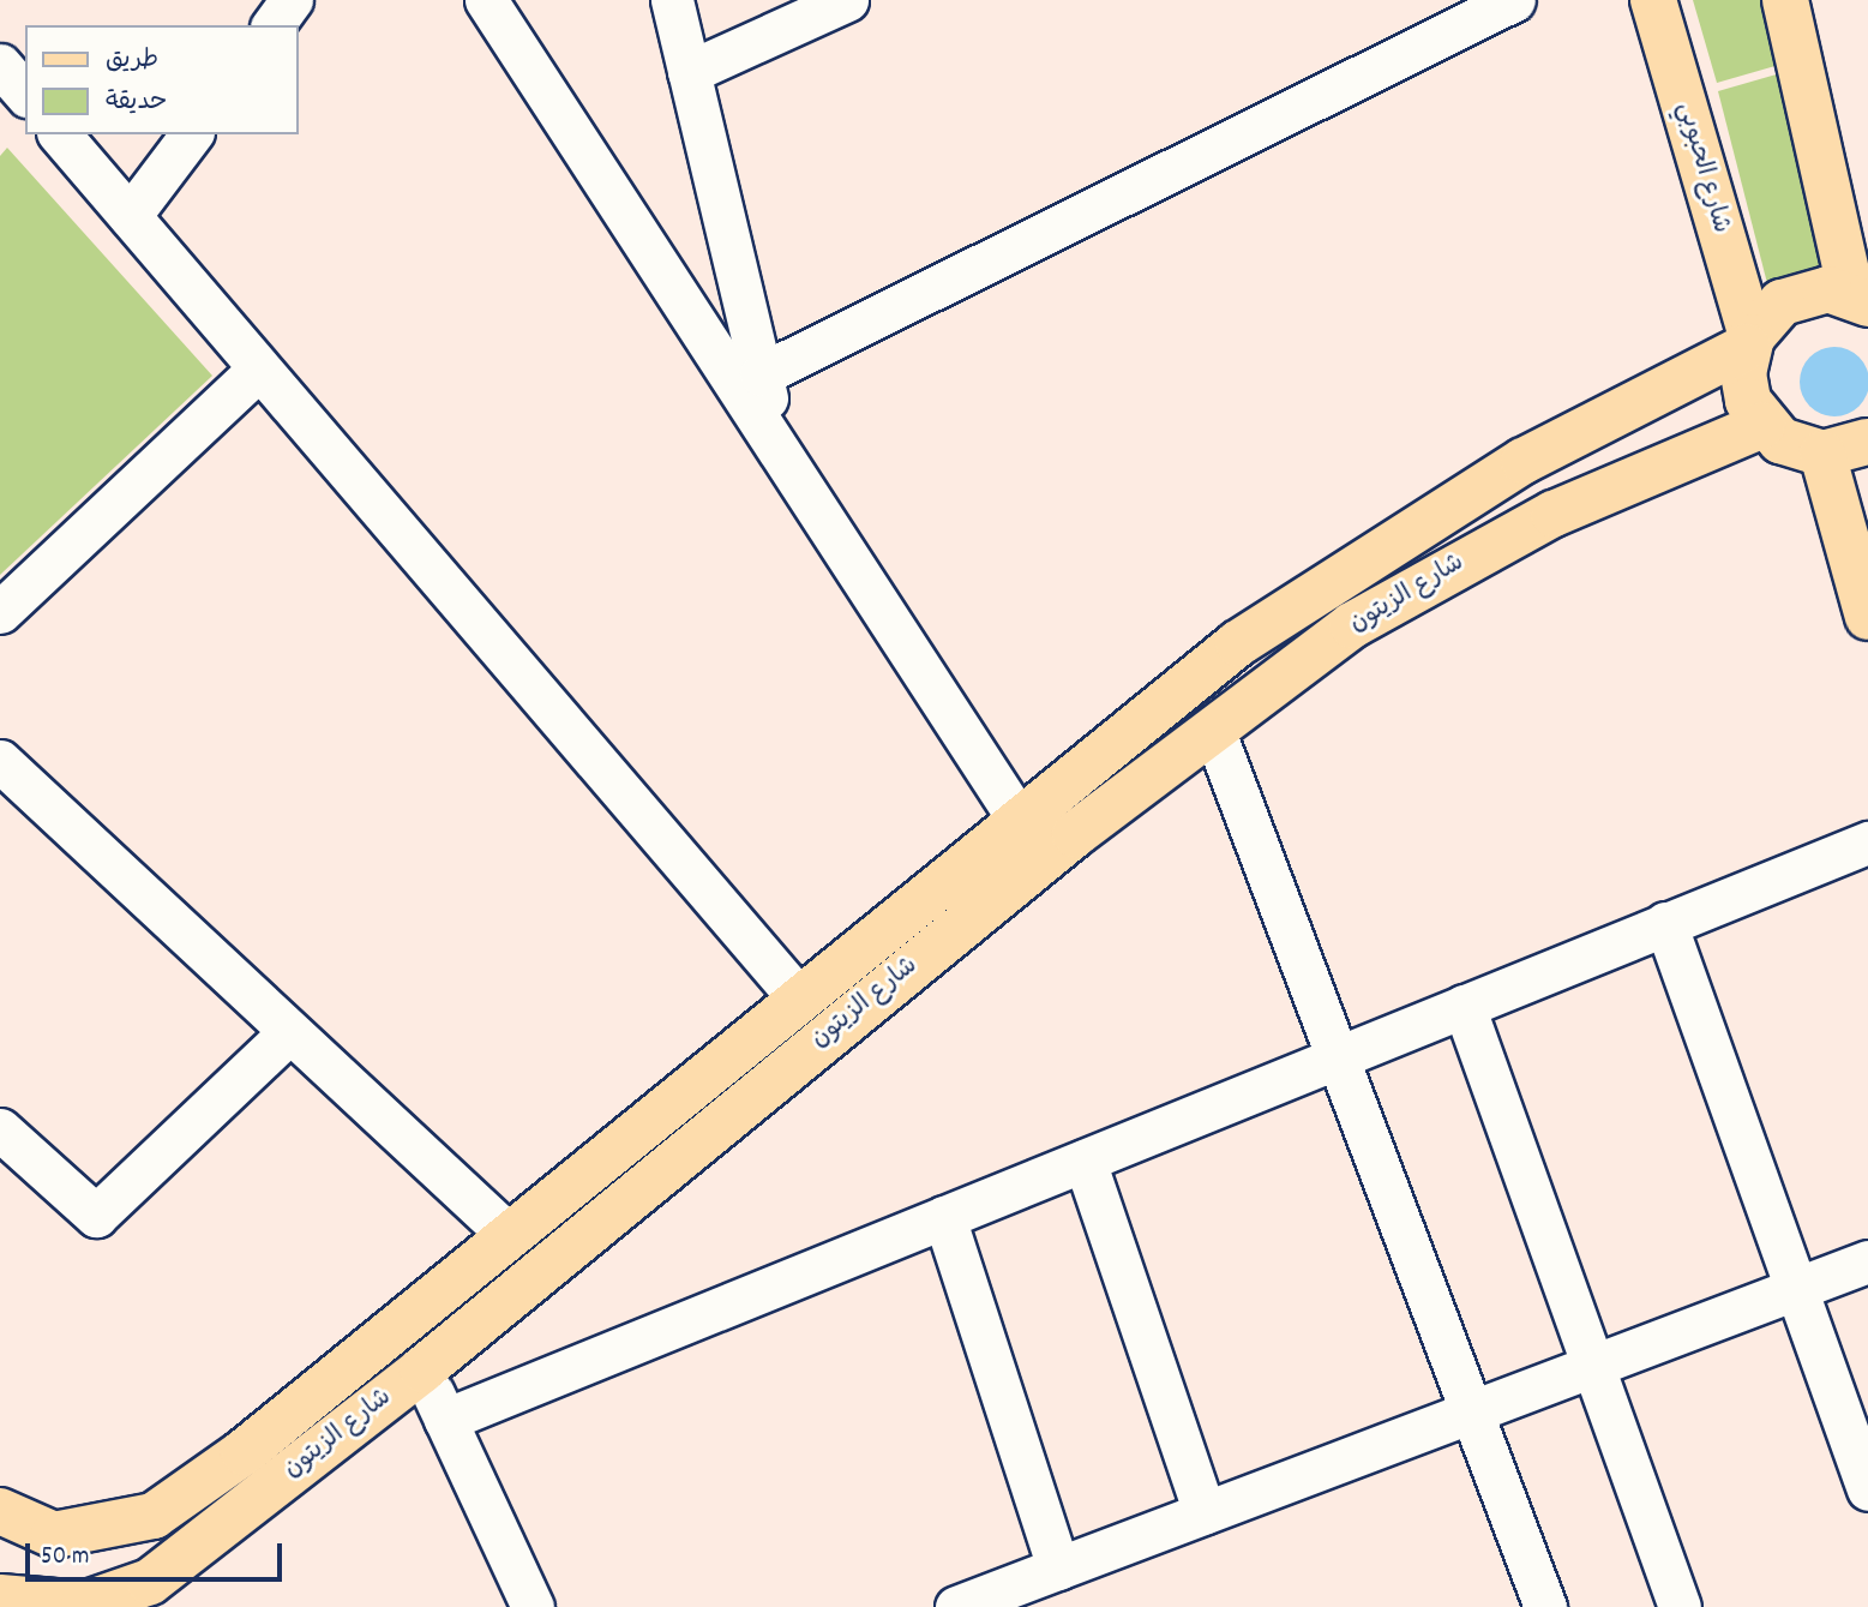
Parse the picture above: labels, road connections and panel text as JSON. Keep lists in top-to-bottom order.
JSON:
{
  "streets": {
    "main road": ["شارع الحبوبي", "شارع الزيتون"]
  },
  "crossings": [
    ["شارع الحبوبي", "شارع الزيتون"]
  ],
  "legend": ["طريق", "حديقة"],
  "scale_bar": "50 m"
}
